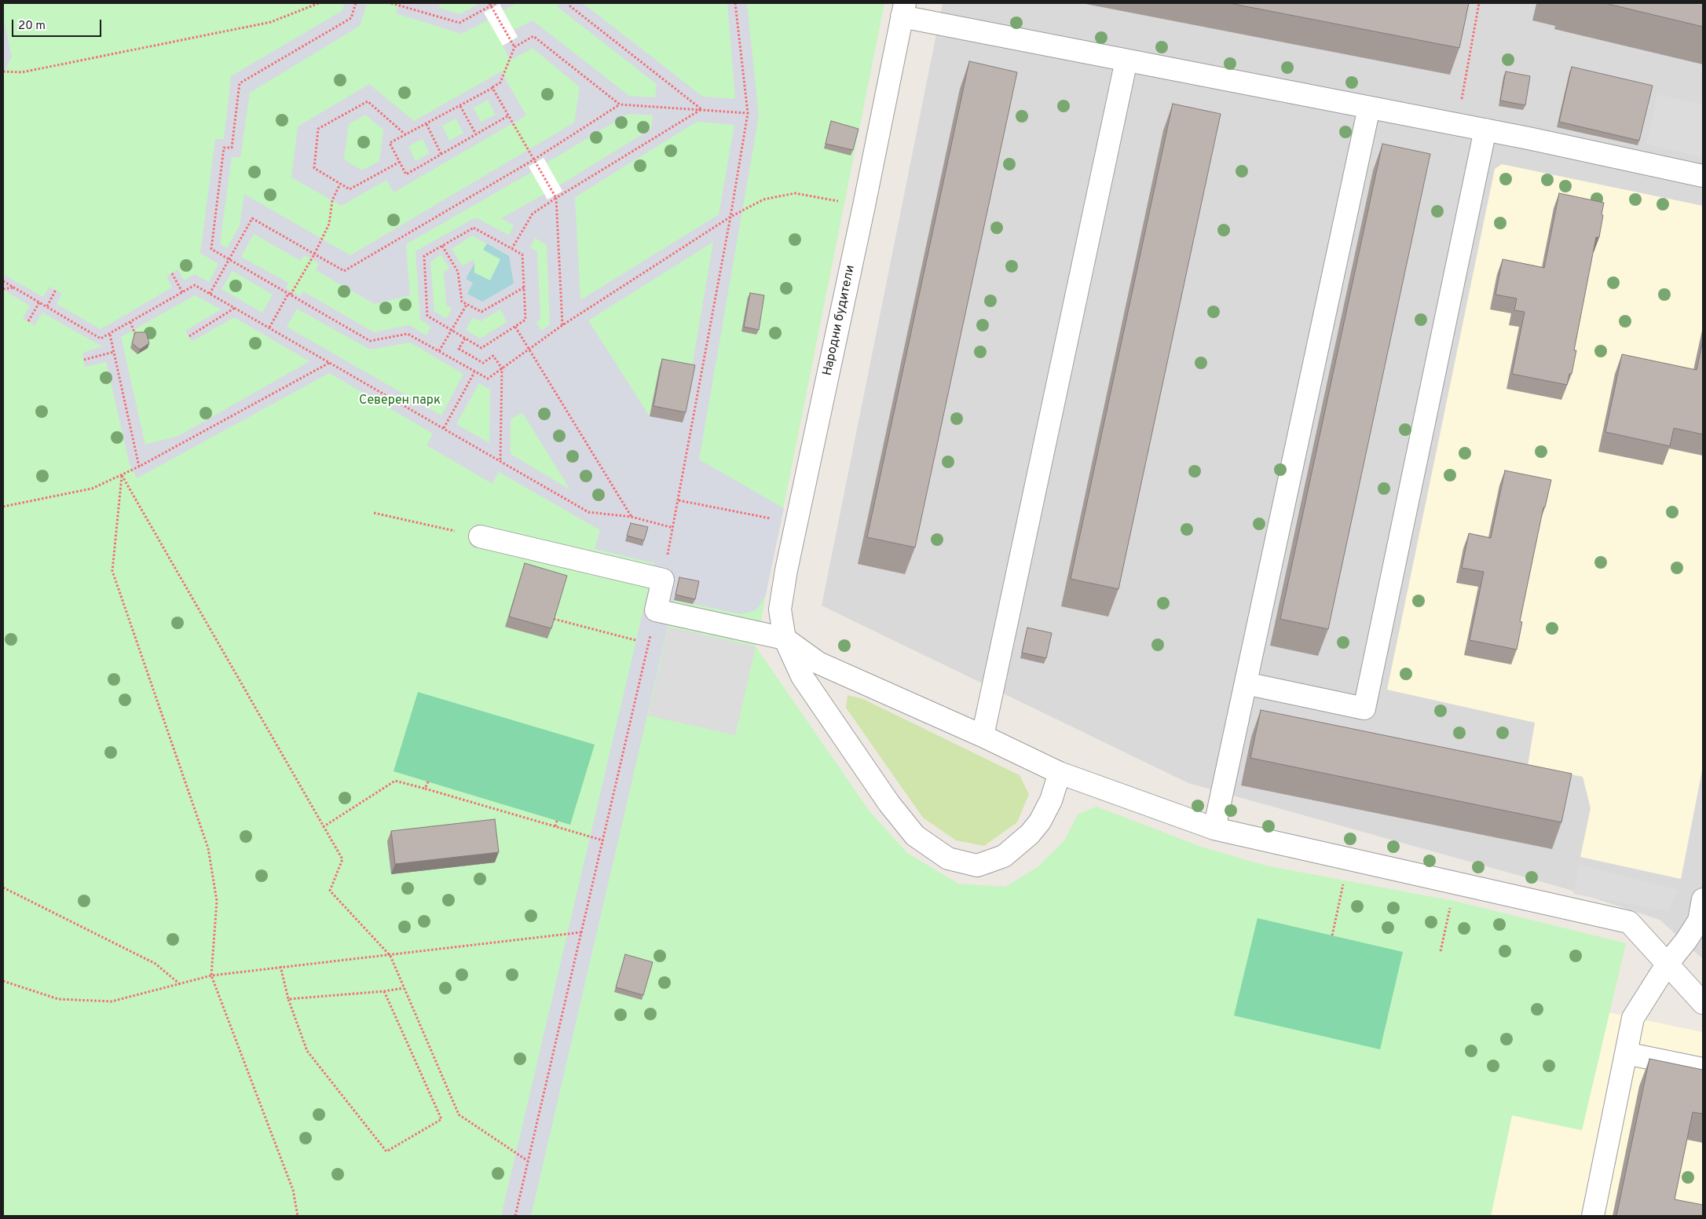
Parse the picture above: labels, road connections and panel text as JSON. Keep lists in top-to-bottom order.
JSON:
{
  "streets": {
    "street": ["Народни будители"]
  },
  "parks": ["Северен парк"],
  "scale_bar": "20 m"
}
